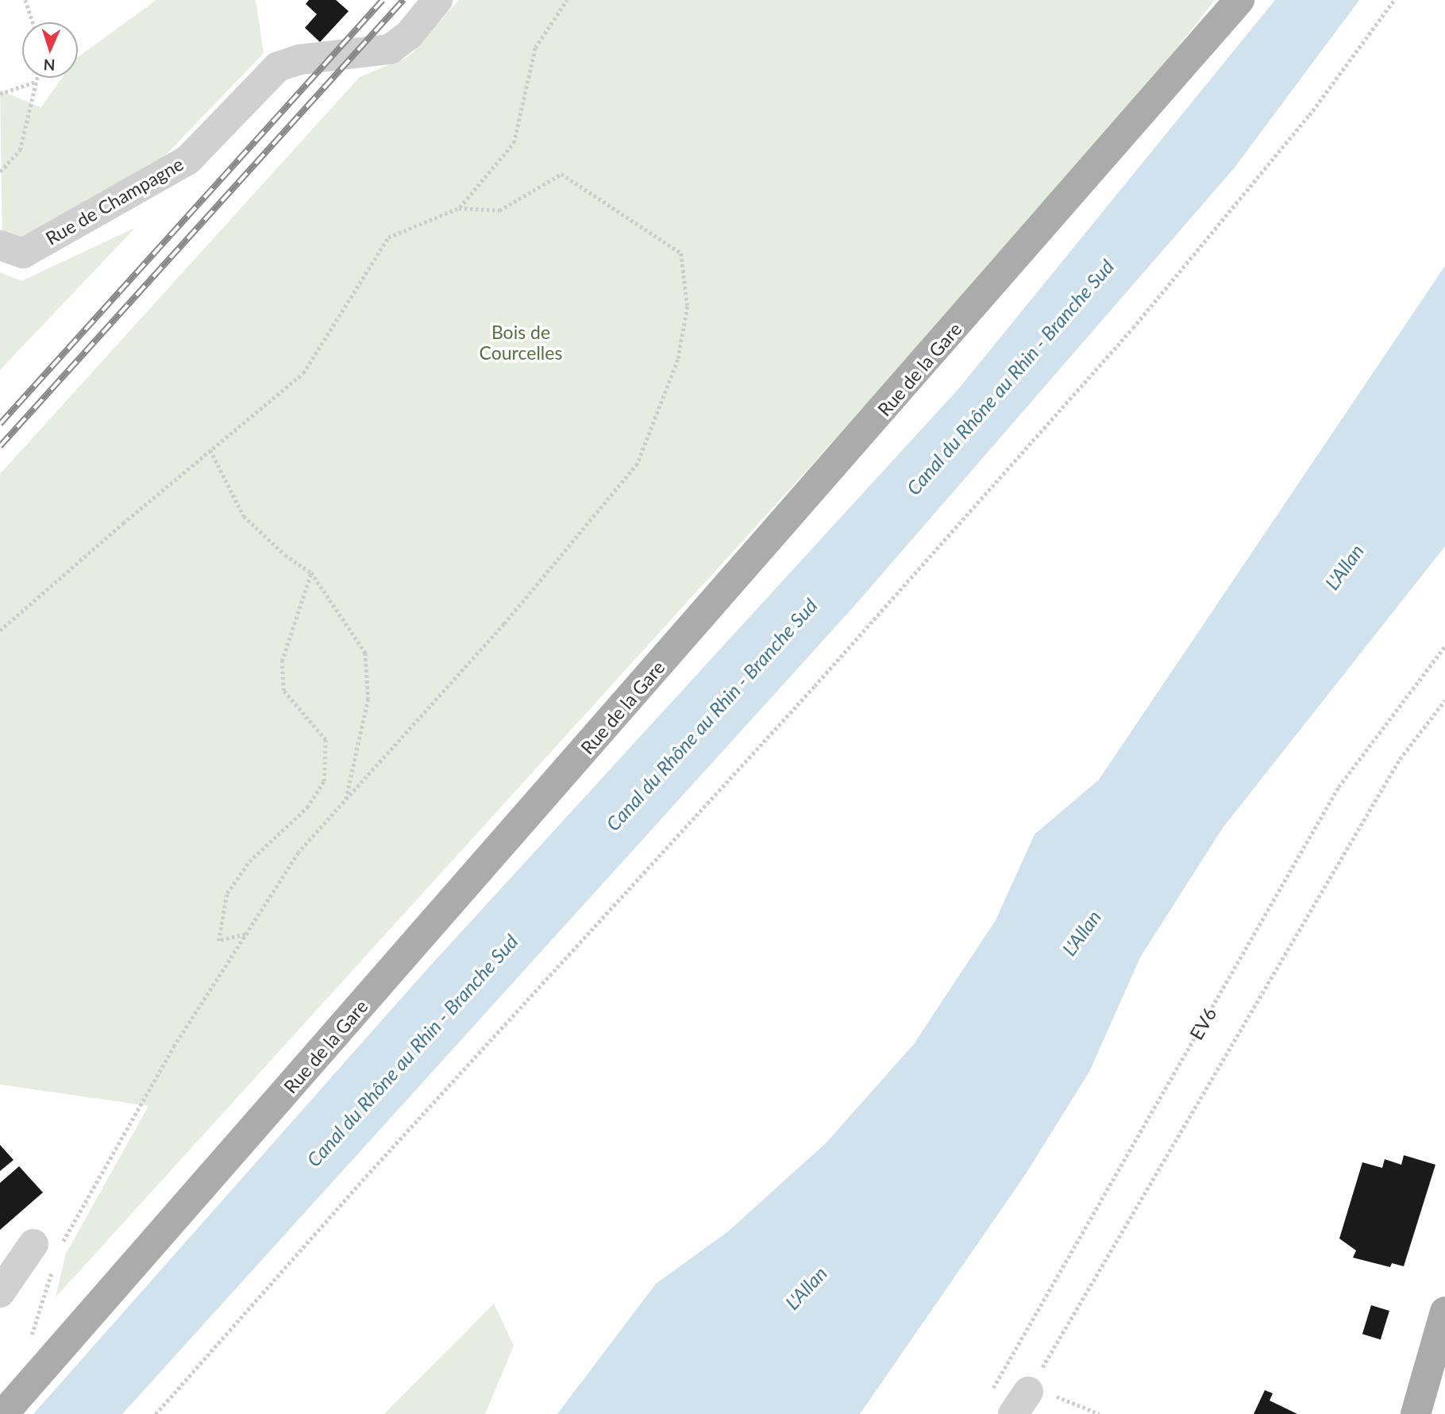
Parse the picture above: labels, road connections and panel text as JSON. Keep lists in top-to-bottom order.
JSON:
{
  "streets": {
    "main road": ["Rue de la Gare"],
    "street": ["Rue de Champagne"],
    "path": ["EV6"]
  },
  "water": ["Canal du Rhône au Rhin - Branche Sud", "L'Allan"],
  "parks": ["Bois de Courcelles"],
  "north": "bottom"
}
